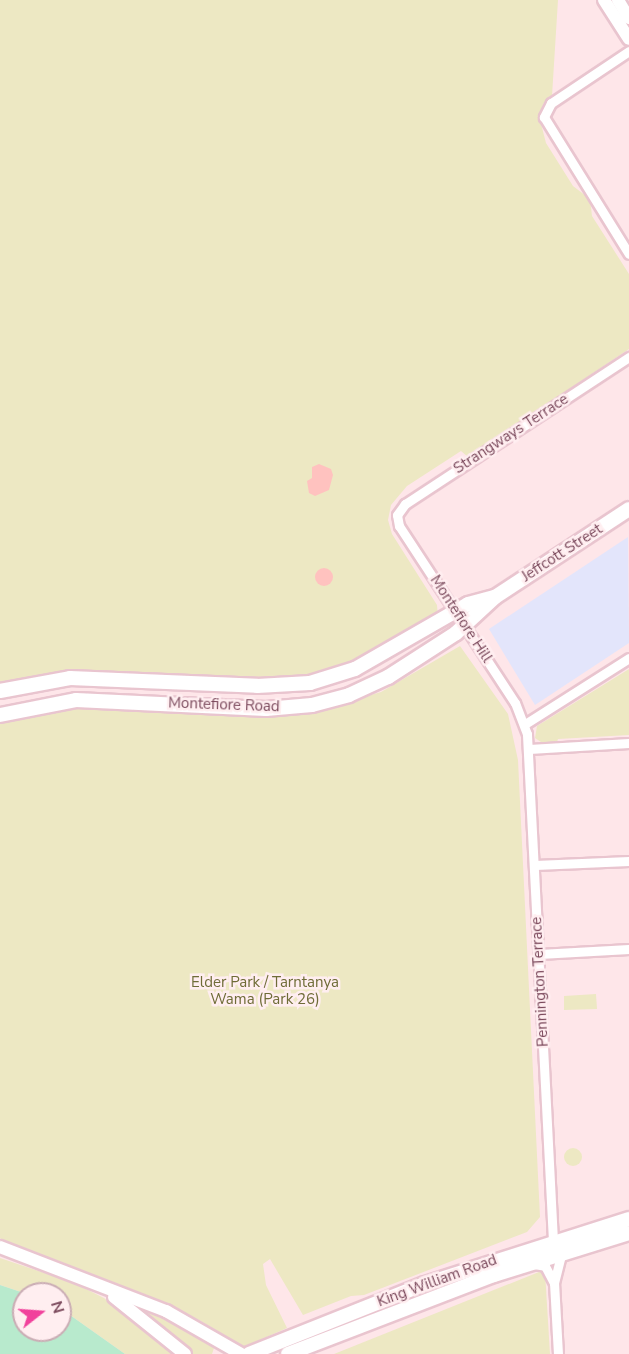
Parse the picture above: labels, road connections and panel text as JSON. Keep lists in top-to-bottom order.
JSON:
{
  "streets": {
    "main road": ["Jeffcott Street", "Montefiore Road", "King William Road"],
    "street": ["Strangways Terrace", "Montefiore Hill", "Pennington Terrace"]
  },
  "crossings": [
    ["Strangways Terrace", "Montefiore Hill"],
    ["Jeffcott Street", "Montefiore Hill"],
    ["Jeffcott Street", "Montefiore Road"],
    ["Montefiore Hill", "Montefiore Road"],
    ["Montefiore Hill", "Pennington Terrace"],
    ["Pennington Terrace", "King William Road"]
  ],
  "parks": ["Elder Park / Tarntanya Wama (Park 26)"],
  "north": "right"
}
